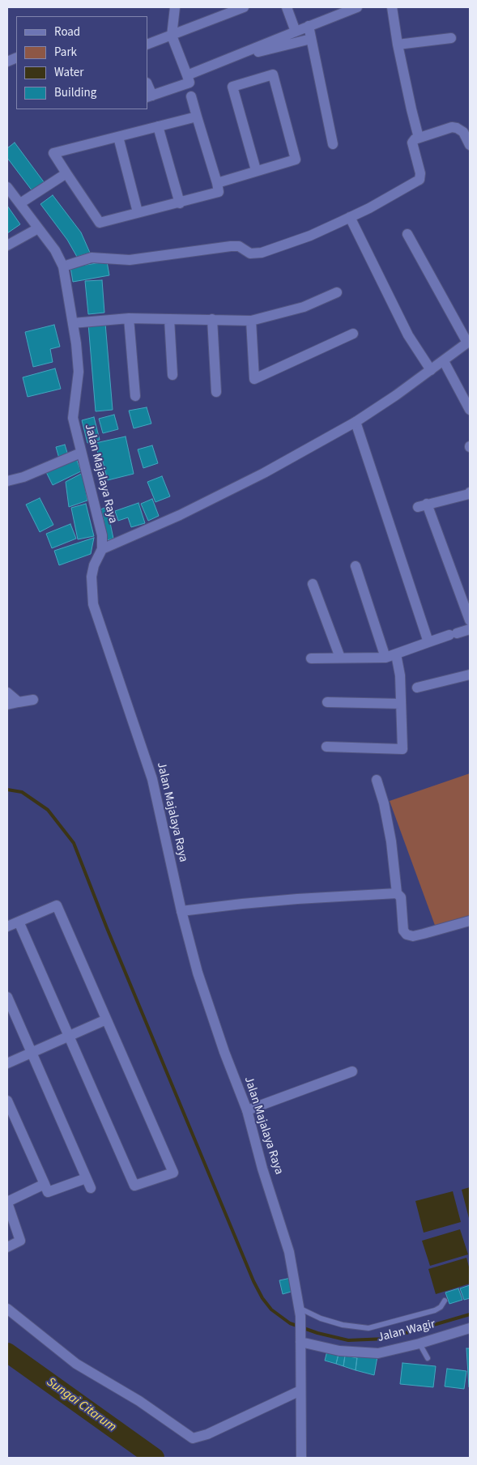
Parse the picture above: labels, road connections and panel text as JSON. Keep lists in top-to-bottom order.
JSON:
{
  "streets": {
    "street": ["Jalan Majalaya Raya", "Jalan Wagir"]
  },
  "crossings": [
    ["Jalan Majalaya Raya", "Jalan Wagir"]
  ],
  "water": ["Sungai Citarum"],
  "legend": [
    "Road",
    "Park",
    "Water",
    "Building"
  ]
}
